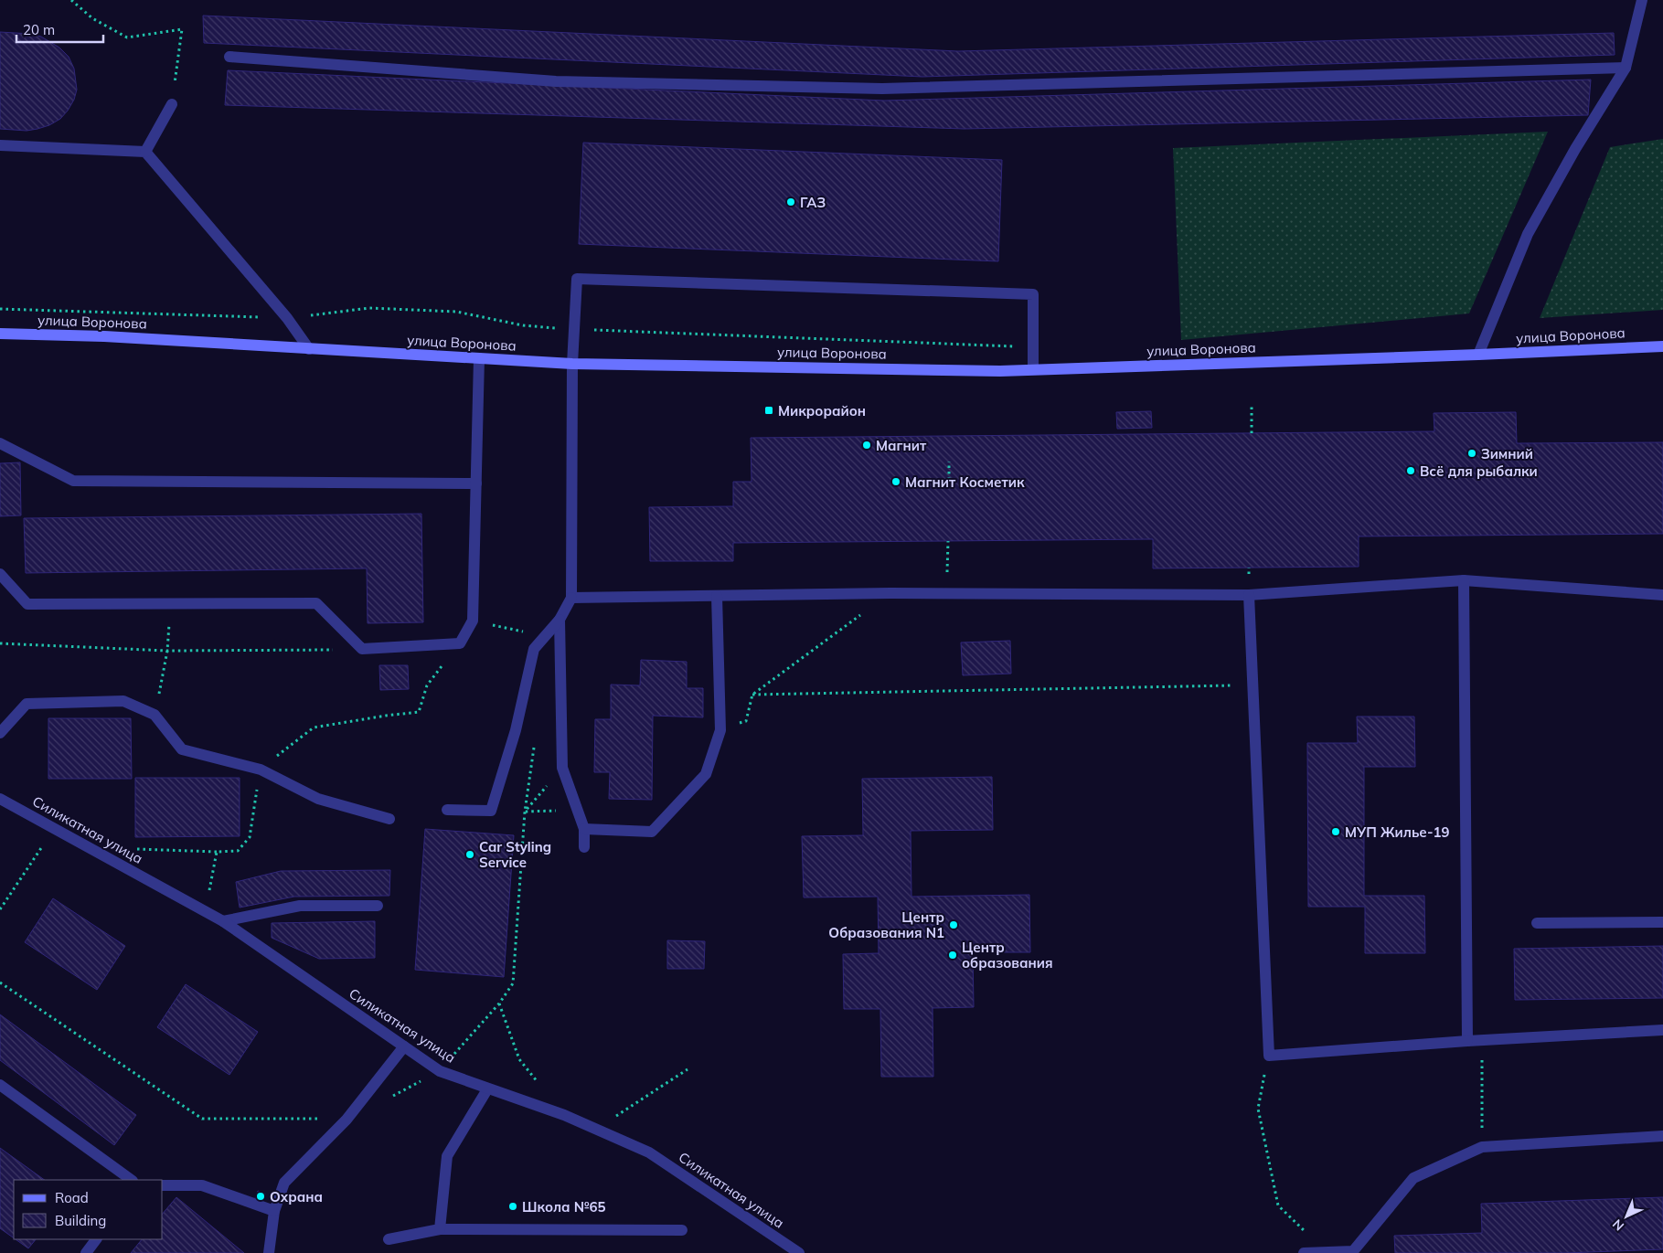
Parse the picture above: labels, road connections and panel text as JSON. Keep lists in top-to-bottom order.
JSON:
{
  "streets": {
    "main road": ["улица Воронова"],
    "street": ["Силикатная улица"]
  },
  "places": {
    "other": [
      "ГАЗ",
      "Магнит",
      "Зимний",
      "Всё для рыбалки",
      "Магнит Косметик",
      "МУП Жилье-19",
      "Car Styling Service",
      "Центр Образования N1",
      "Центр образования",
      "Охрана",
      "Школа №65"
    ],
    "transit": ["Микрорайон"]
  },
  "legend": ["Road", "Building"],
  "scale_bar": "20 m",
  "north": "bottom left"
}
